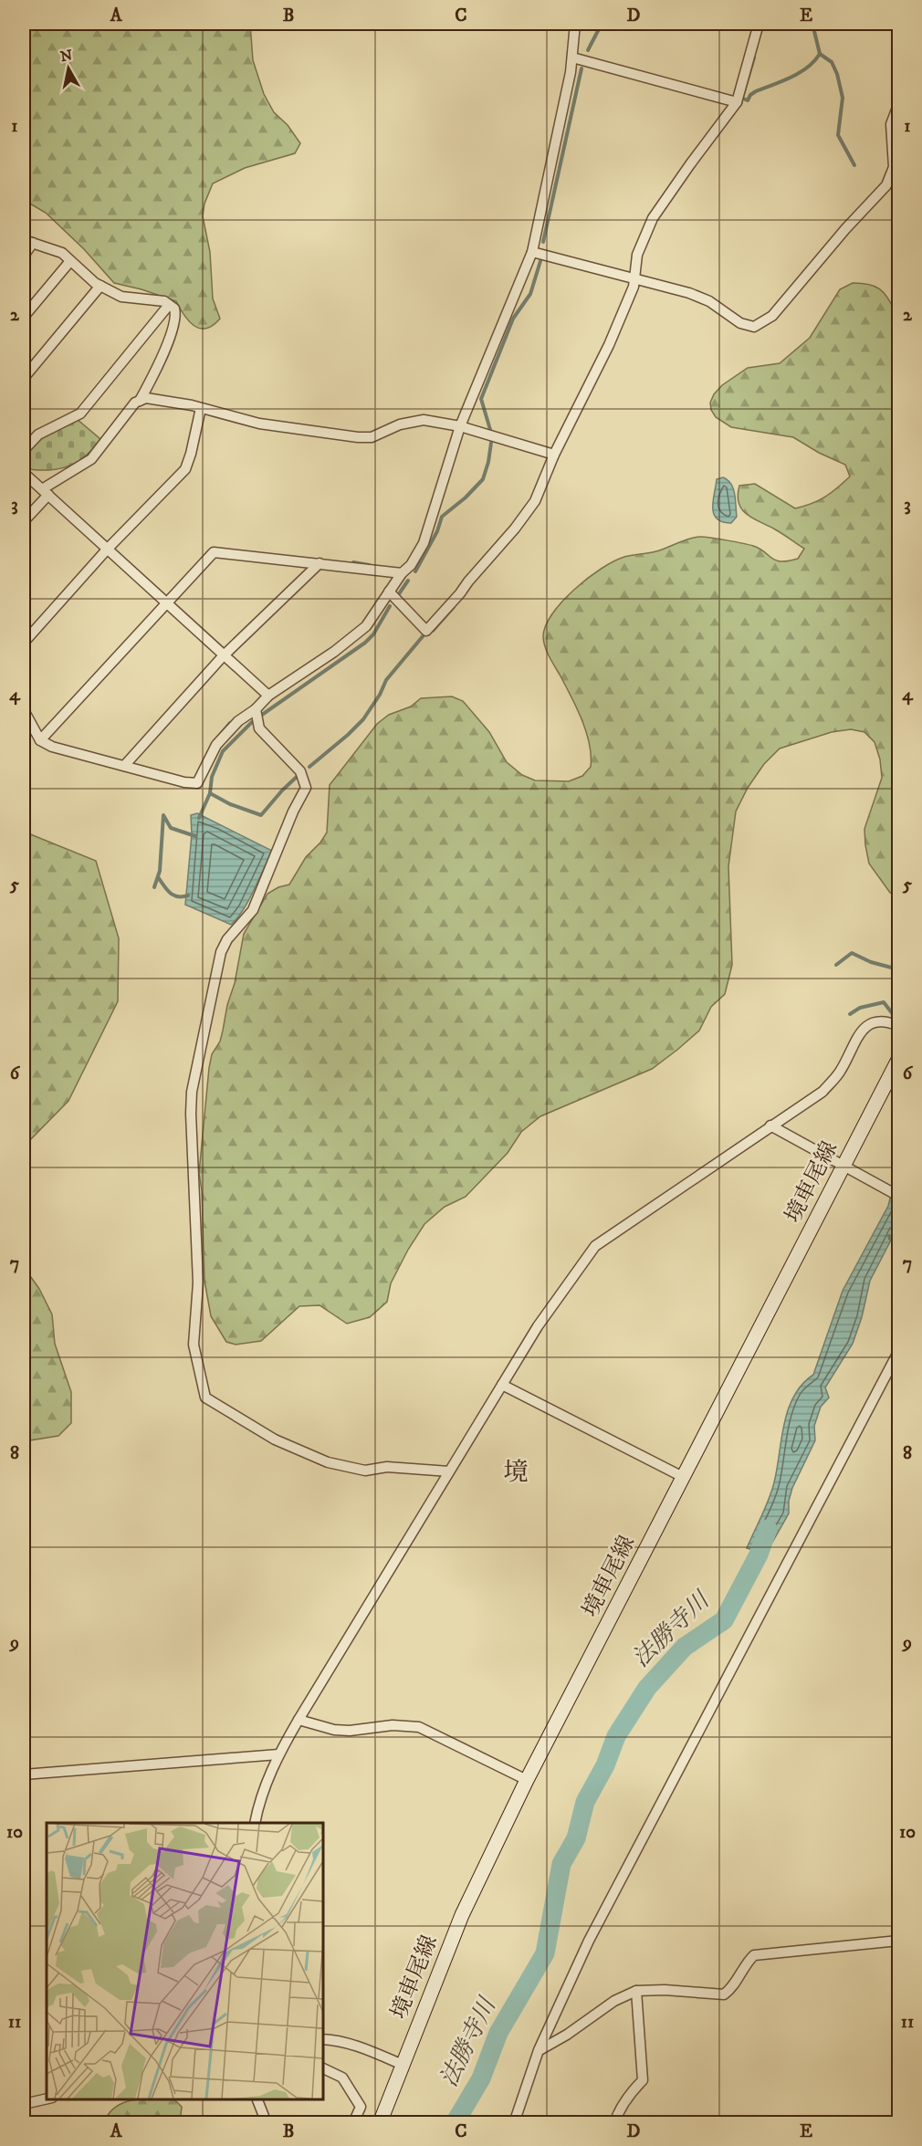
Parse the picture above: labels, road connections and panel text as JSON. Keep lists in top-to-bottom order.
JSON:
{
  "streets": {
    "main road": ["境車尾線"]
  },
  "districts": ["境"],
  "water": ["法勝寺川"],
  "north": "top",
  "grid": {
    "columns": [
      "A",
      "B",
      "C",
      "D",
      "E"
    ],
    "rows": [
      "1",
      "2",
      "3",
      "4",
      "5",
      "6",
      "7",
      "8",
      "9",
      "10",
      "11"
    ]
  }
}
